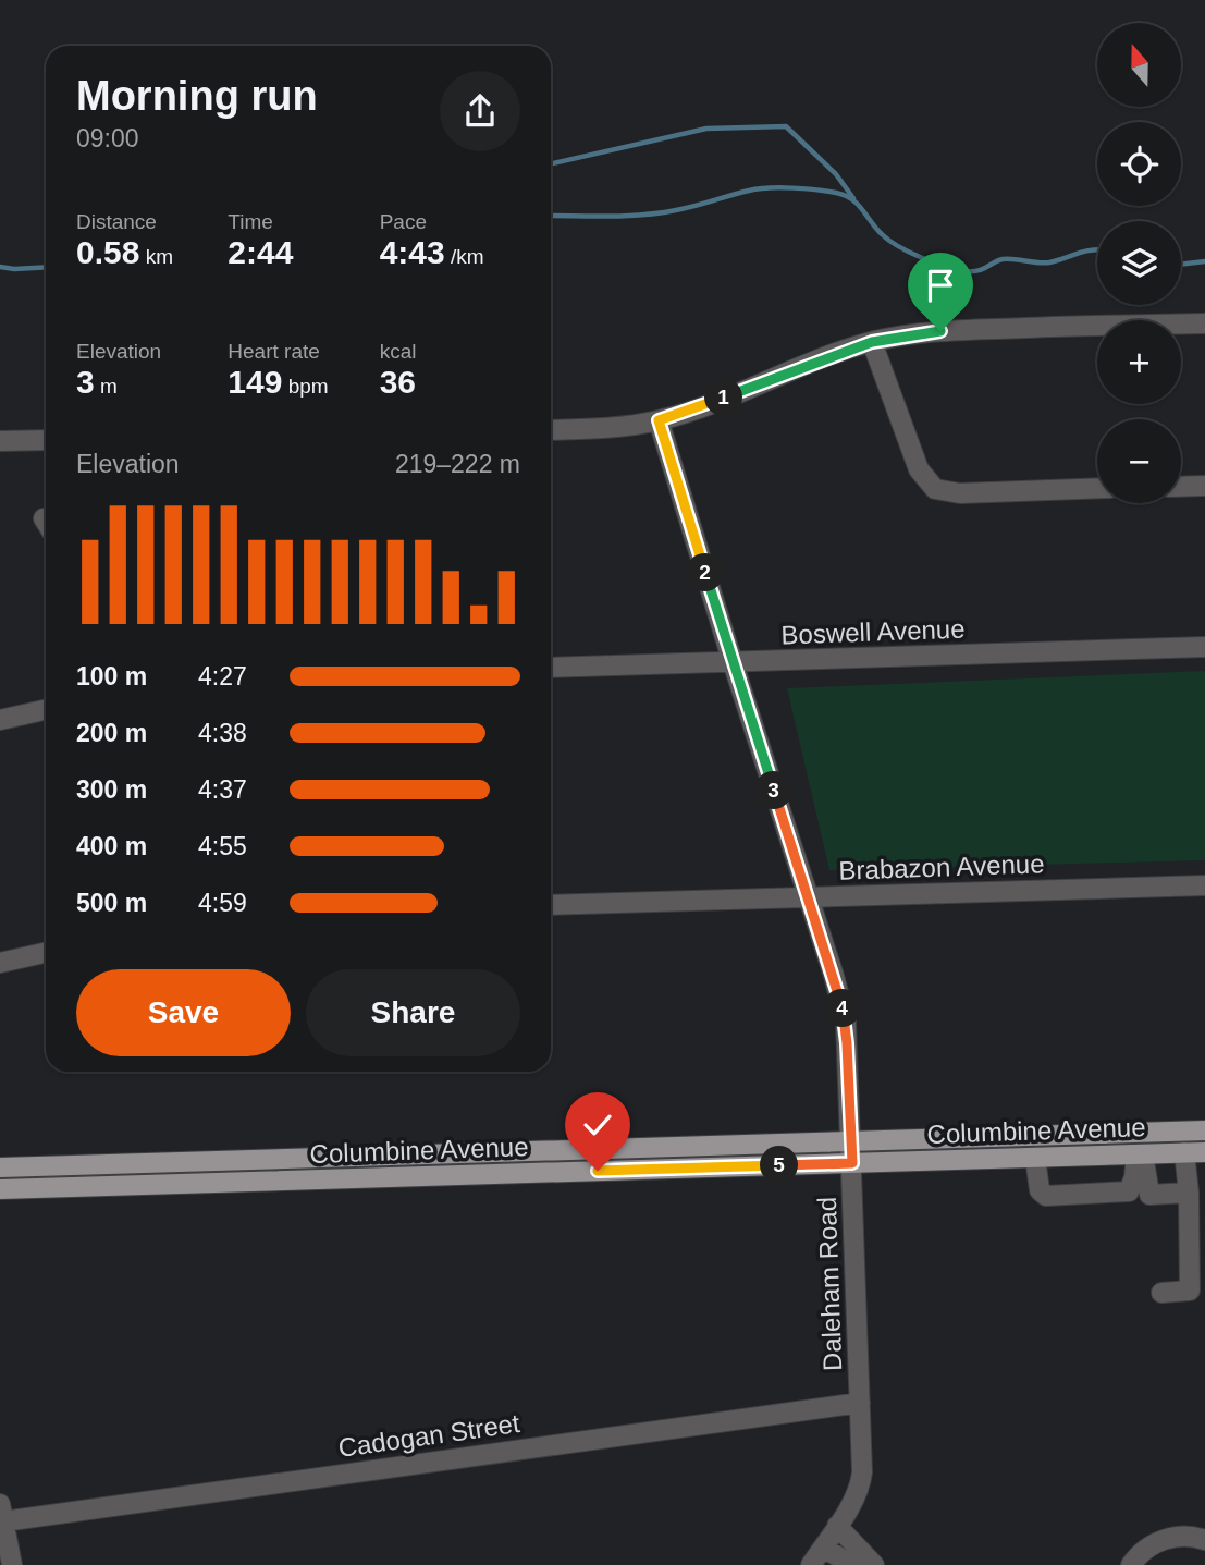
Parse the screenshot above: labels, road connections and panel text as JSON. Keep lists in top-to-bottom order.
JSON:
{
  "streets": {
    "main road": ["Columbine Avenue"],
    "street": [
      "Boswell Avenue",
      "Brabazon Avenue",
      "Daleham Road",
      "Cadogan Street"
    ]
  },
  "crossings": [
    ["Boswell Avenue", "Daleham Road"],
    ["Brabazon Avenue", "Daleham Road"],
    ["Columbine Avenue", "Daleham Road"],
    ["Daleham Road", "Cadogan Street"]
  ],
  "north": "top",
  "page": {
    "map_buttons": ["+", "−"],
    "heading": ["Morning run", "09:00"],
    "stats": [
      ["Distance", "0.58 km"],
      ["Time", "2:44"],
      ["Pace", "4:43 /km"],
      ["Elevation", "3 m"],
      ["Heart rate", "149 bpm"],
      ["kcal", "36"]
    ],
    "pins": [
      "1",
      "2",
      "3",
      "4",
      "5"
    ],
    "chart": ["Elevation", "219–222 m"],
    "list": [
      {
        "name": "100 m",
        "note": "4:27"
      },
      {
        "name": "200 m",
        "note": "4:38"
      },
      {
        "name": "300 m",
        "note": "4:37"
      },
      {
        "name": "400 m",
        "note": "4:55"
      },
      {
        "name": "500 m",
        "note": "4:59"
      }
    ],
    "buttons": ["Save", "Share"]
  }
}
